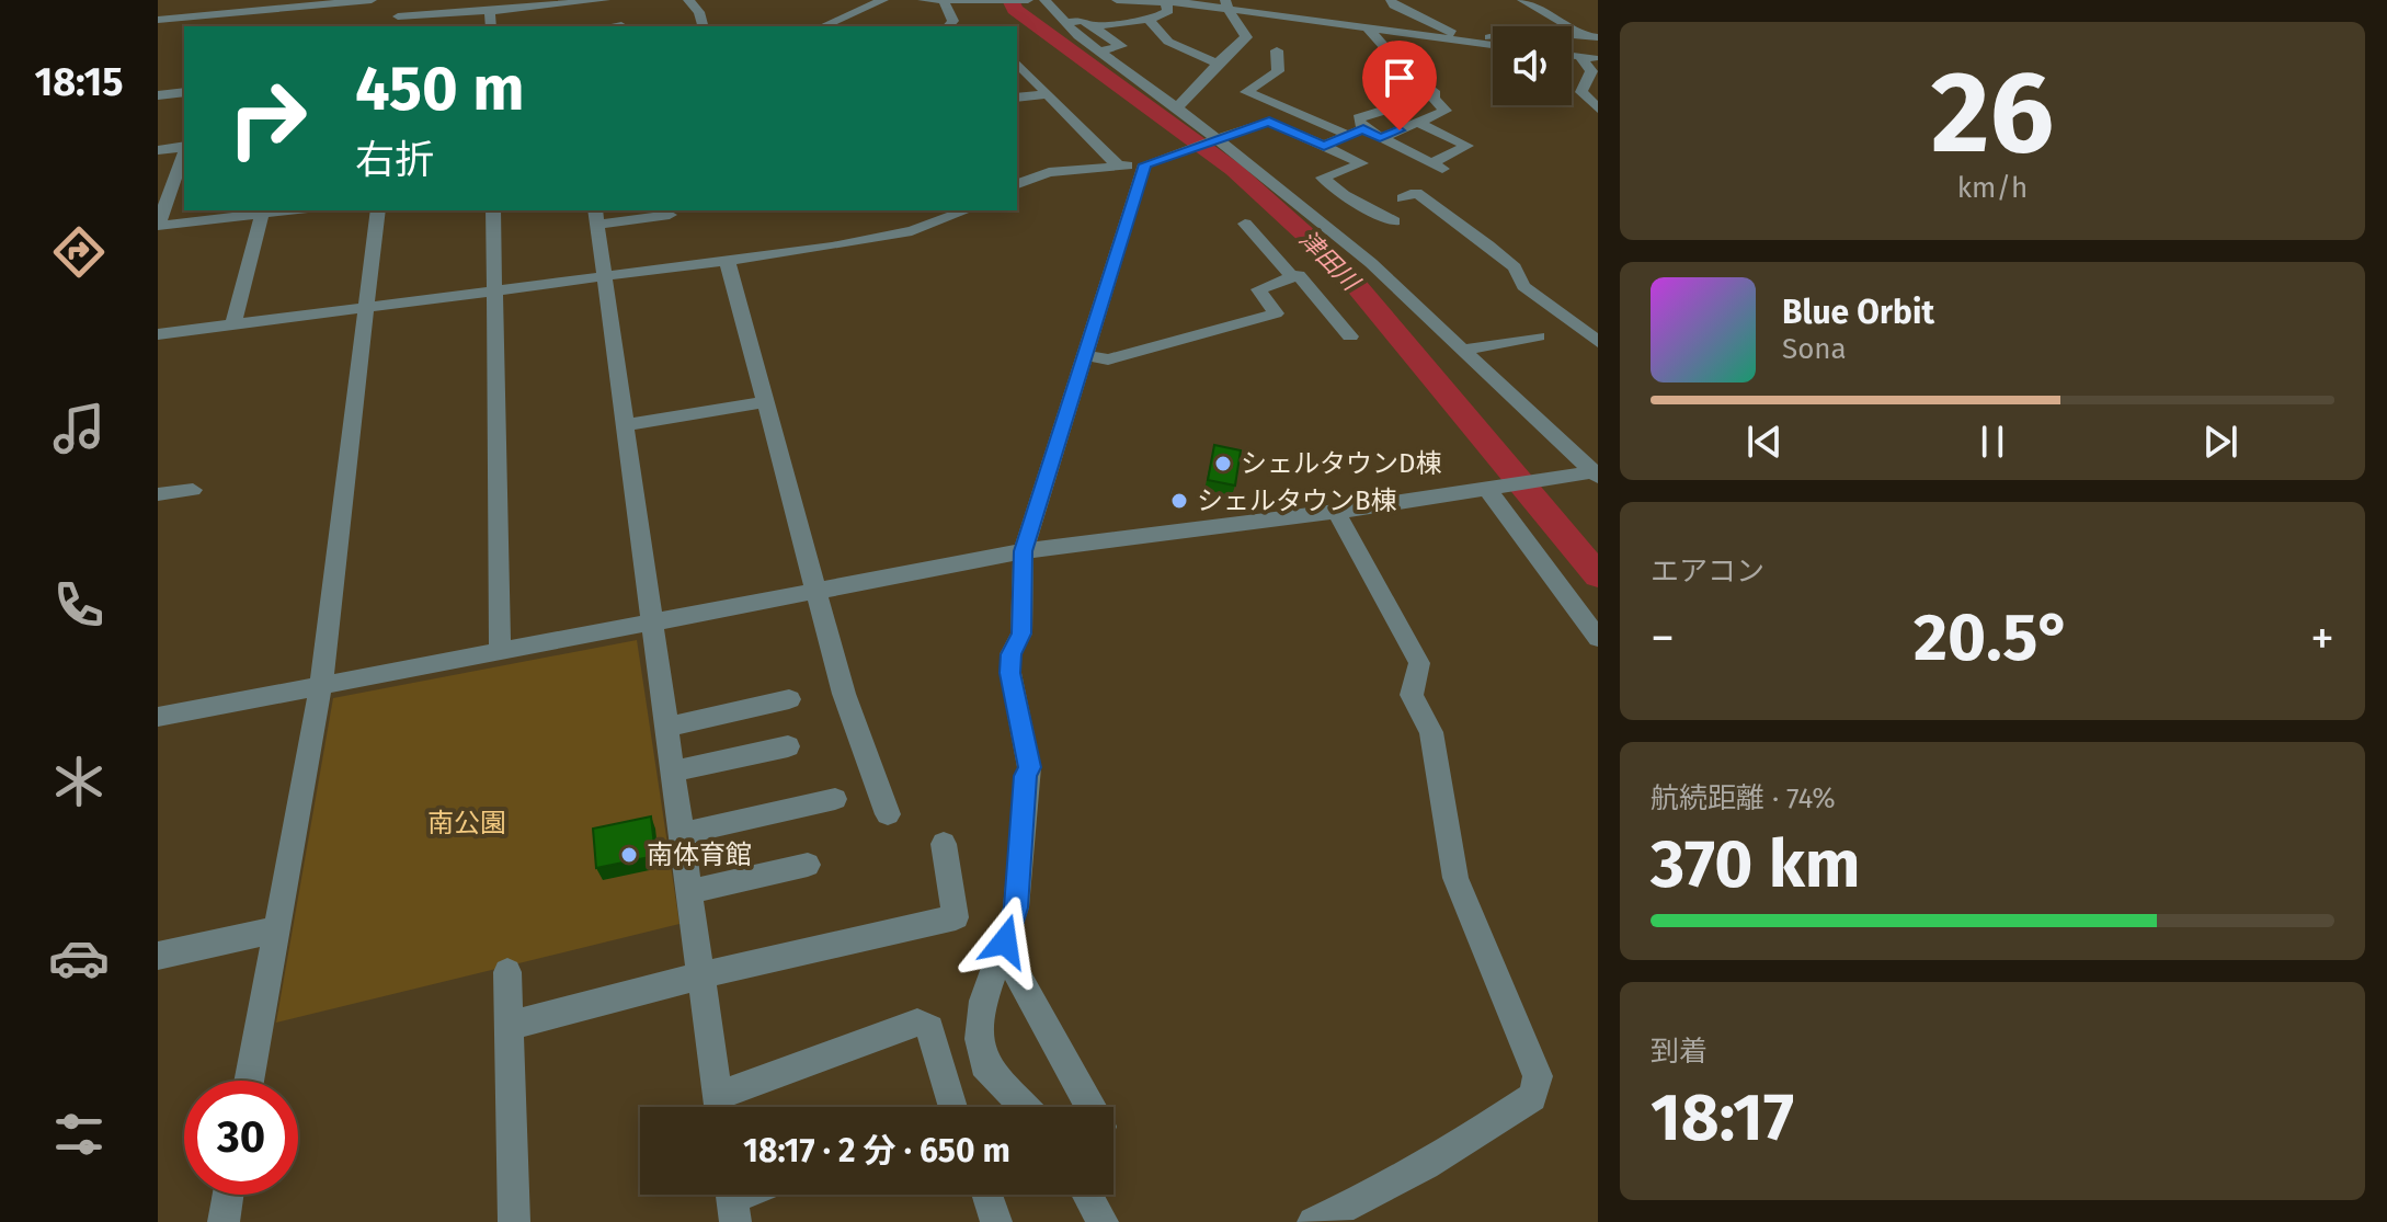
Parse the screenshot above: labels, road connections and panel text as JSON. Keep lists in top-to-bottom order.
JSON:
{
  "water": ["津田川"],
  "parks": ["南公園"],
  "places": ["シェルタウンD棟", "シェルタウンB棟", "南体育館"],
  "page": {
    "tabs": "18:15",
    "tile": [
      ["26", "km/h"],
      "エアコン",
      ["航続距離 · 74%", "370 km"],
      ["到着", "18:17"]
    ],
    "turn": ["450 m", "右折"],
    "song": ["Blue Orbit", "Sona"],
    "heat": ["−", "20.5°", "+"],
    "limit": "30",
    "trip": "18:17 · 2 分 · 650 m"
  }
}
